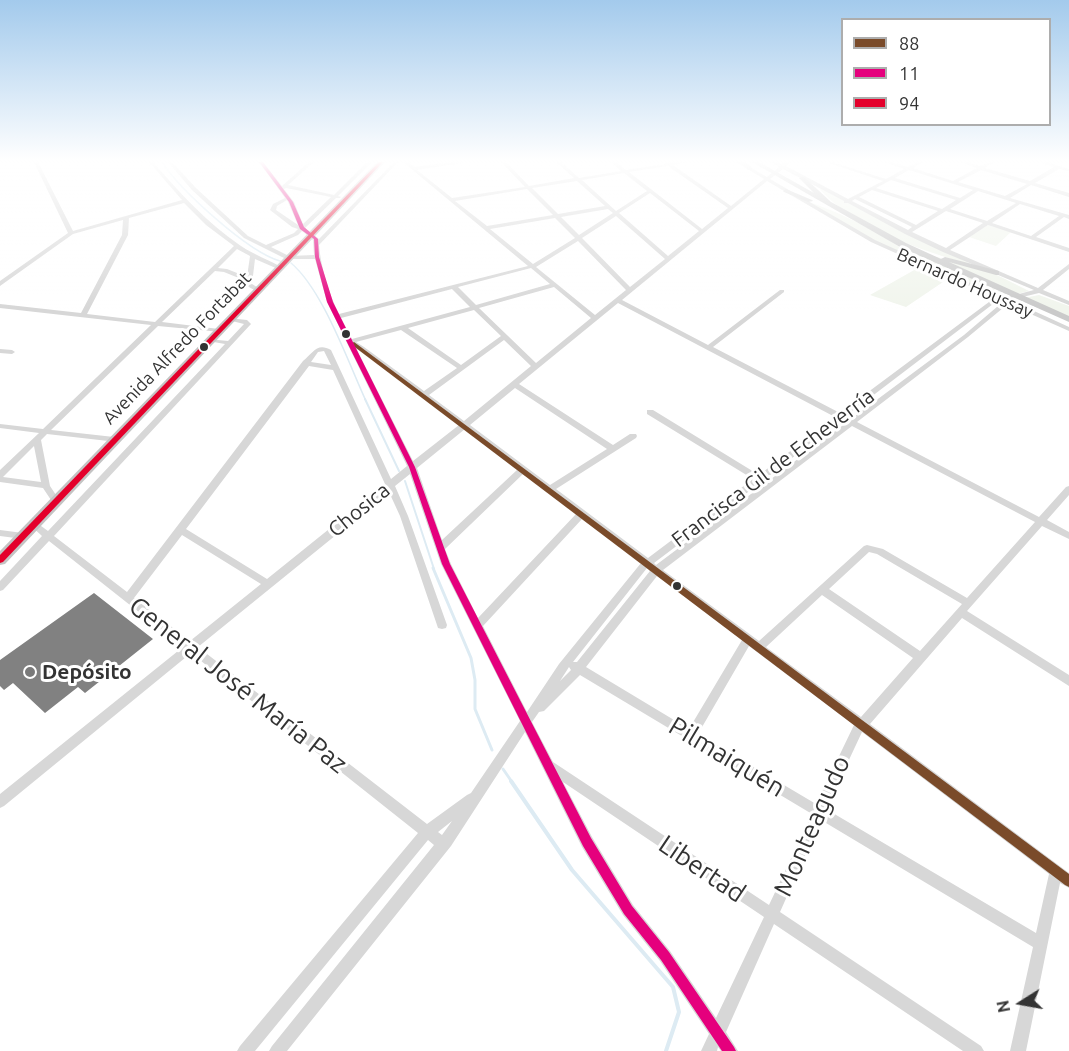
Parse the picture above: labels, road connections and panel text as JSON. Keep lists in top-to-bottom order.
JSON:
{
  "streets": {
    "highway": ["Avenida Alfredo Fortabat"],
    "street": [
      "Bernardo Houssay",
      "Francisca Gil de Echeverría",
      "Chosica",
      "General José María Paz",
      "Pilmaiquén",
      "Monteagudo",
      "Libertad"
    ]
  },
  "crossings": [
    ["Bernardo Houssay", "Francisca Gil de Echeverría"],
    ["Avenida Alfredo Fortabat", "General José María Paz"],
    ["Francisca Gil de Echeverría", "General José María Paz"],
    ["Francisca Gil de Echeverría", "Pilmaiquén"],
    ["Chosica", "General José María Paz"],
    ["Pilmaiquén", "Monteagudo"],
    ["Monteagudo", "Libertad"]
  ],
  "places": ["Depósito"],
  "lines": ["transit line 11", "transit line 94", "transit line 88"],
  "legend": ["88", "11", "94"],
  "north": "left"
}
